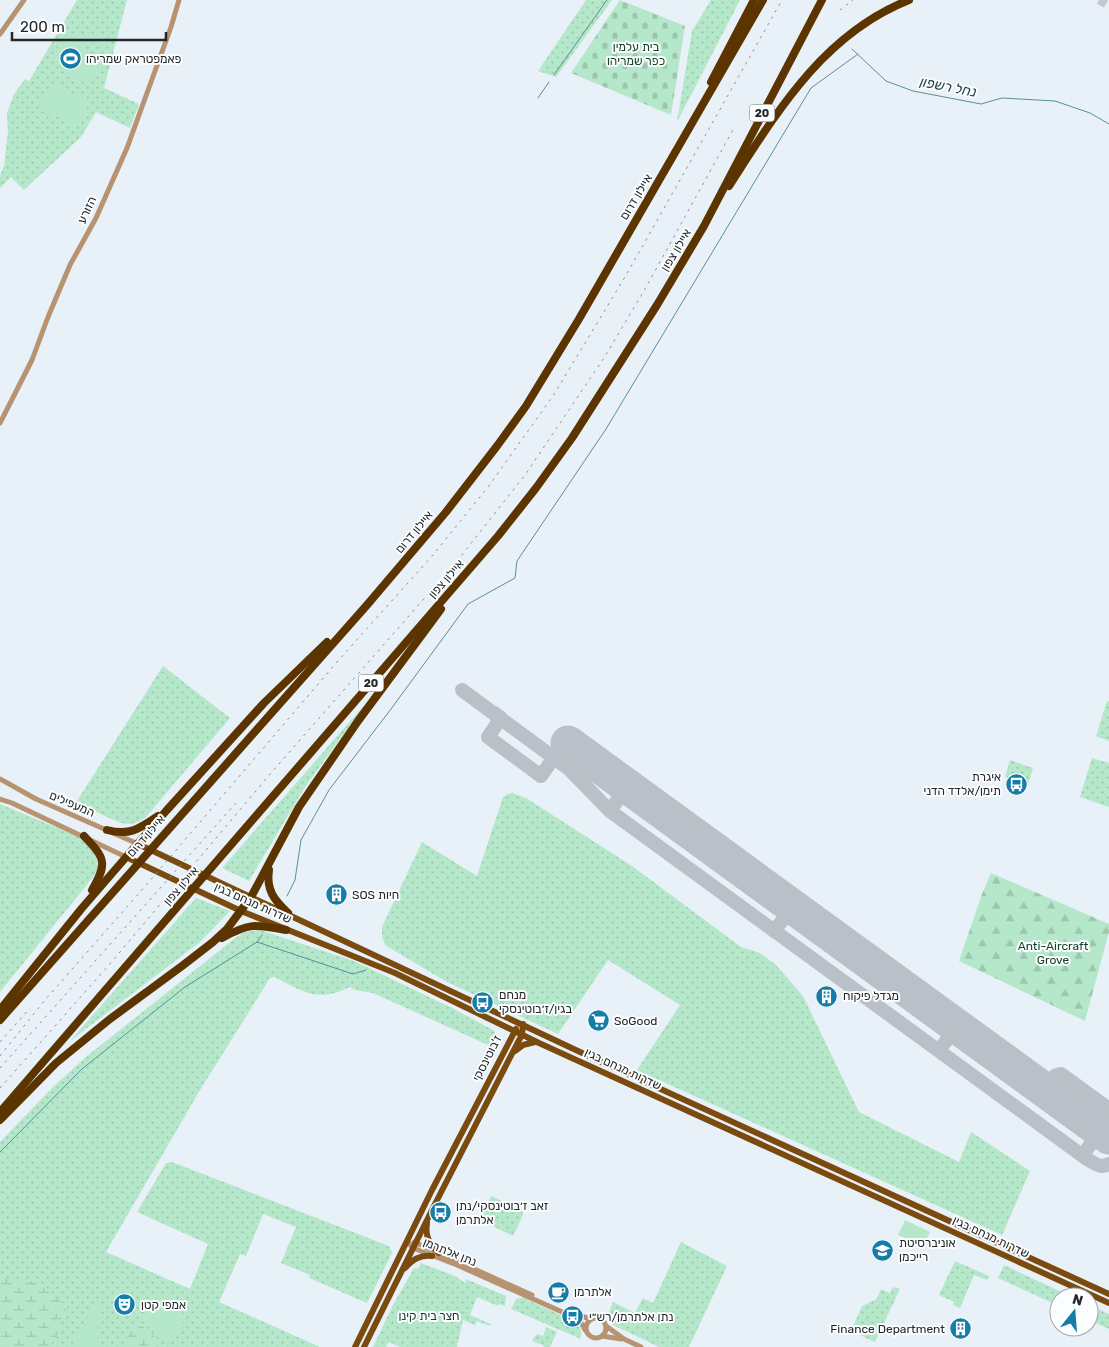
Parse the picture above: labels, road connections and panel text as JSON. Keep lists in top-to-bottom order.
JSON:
{
  "streets": {
    "highway": ["20", "איילון דרום", "איילון צפון"],
    "main road": ["שדרות מנחם בגין", "ז'בוטינסקי"],
    "street": ["הזורע", "המעפילים", "נתן אלתרמן"]
  },
  "crossings": [
    ["המעפילים", "שדרות מנחם בגין"],
    ["שדרות מנחם בגין", "ז'בוטינסקי"],
    ["ז'בוטינסקי", "נתן אלתרמן"]
  ],
  "water": ["נחל רשפון"],
  "parks": ["בית עלמין כפר שמריהו", "Anti-Aircraft Grove", "חצר בית קינן"],
  "places": {
    "sports": ["פאמפטראק שמריהו"],
    "bus stop": [
      "איגרת תימן/אלדד הדני",
      "מנחם בגין/ז׳בוטינסקי",
      "זאב ז׳בוטינסקי/נתן אלתרמן",
      "נתן אלתרמן/רש״י"
    ],
    "building": ["SOS חיות", "מגדל פיקוח", "Finance Department"],
    "supermarket": ["SoGood"],
    "school or university": ["אוניברסיטת רייכמן"],
    "cafe": ["אלתרמן"],
    "theatre": ["אמפי קטן"]
  },
  "scale_bar": "200 m",
  "north": "top"
}
